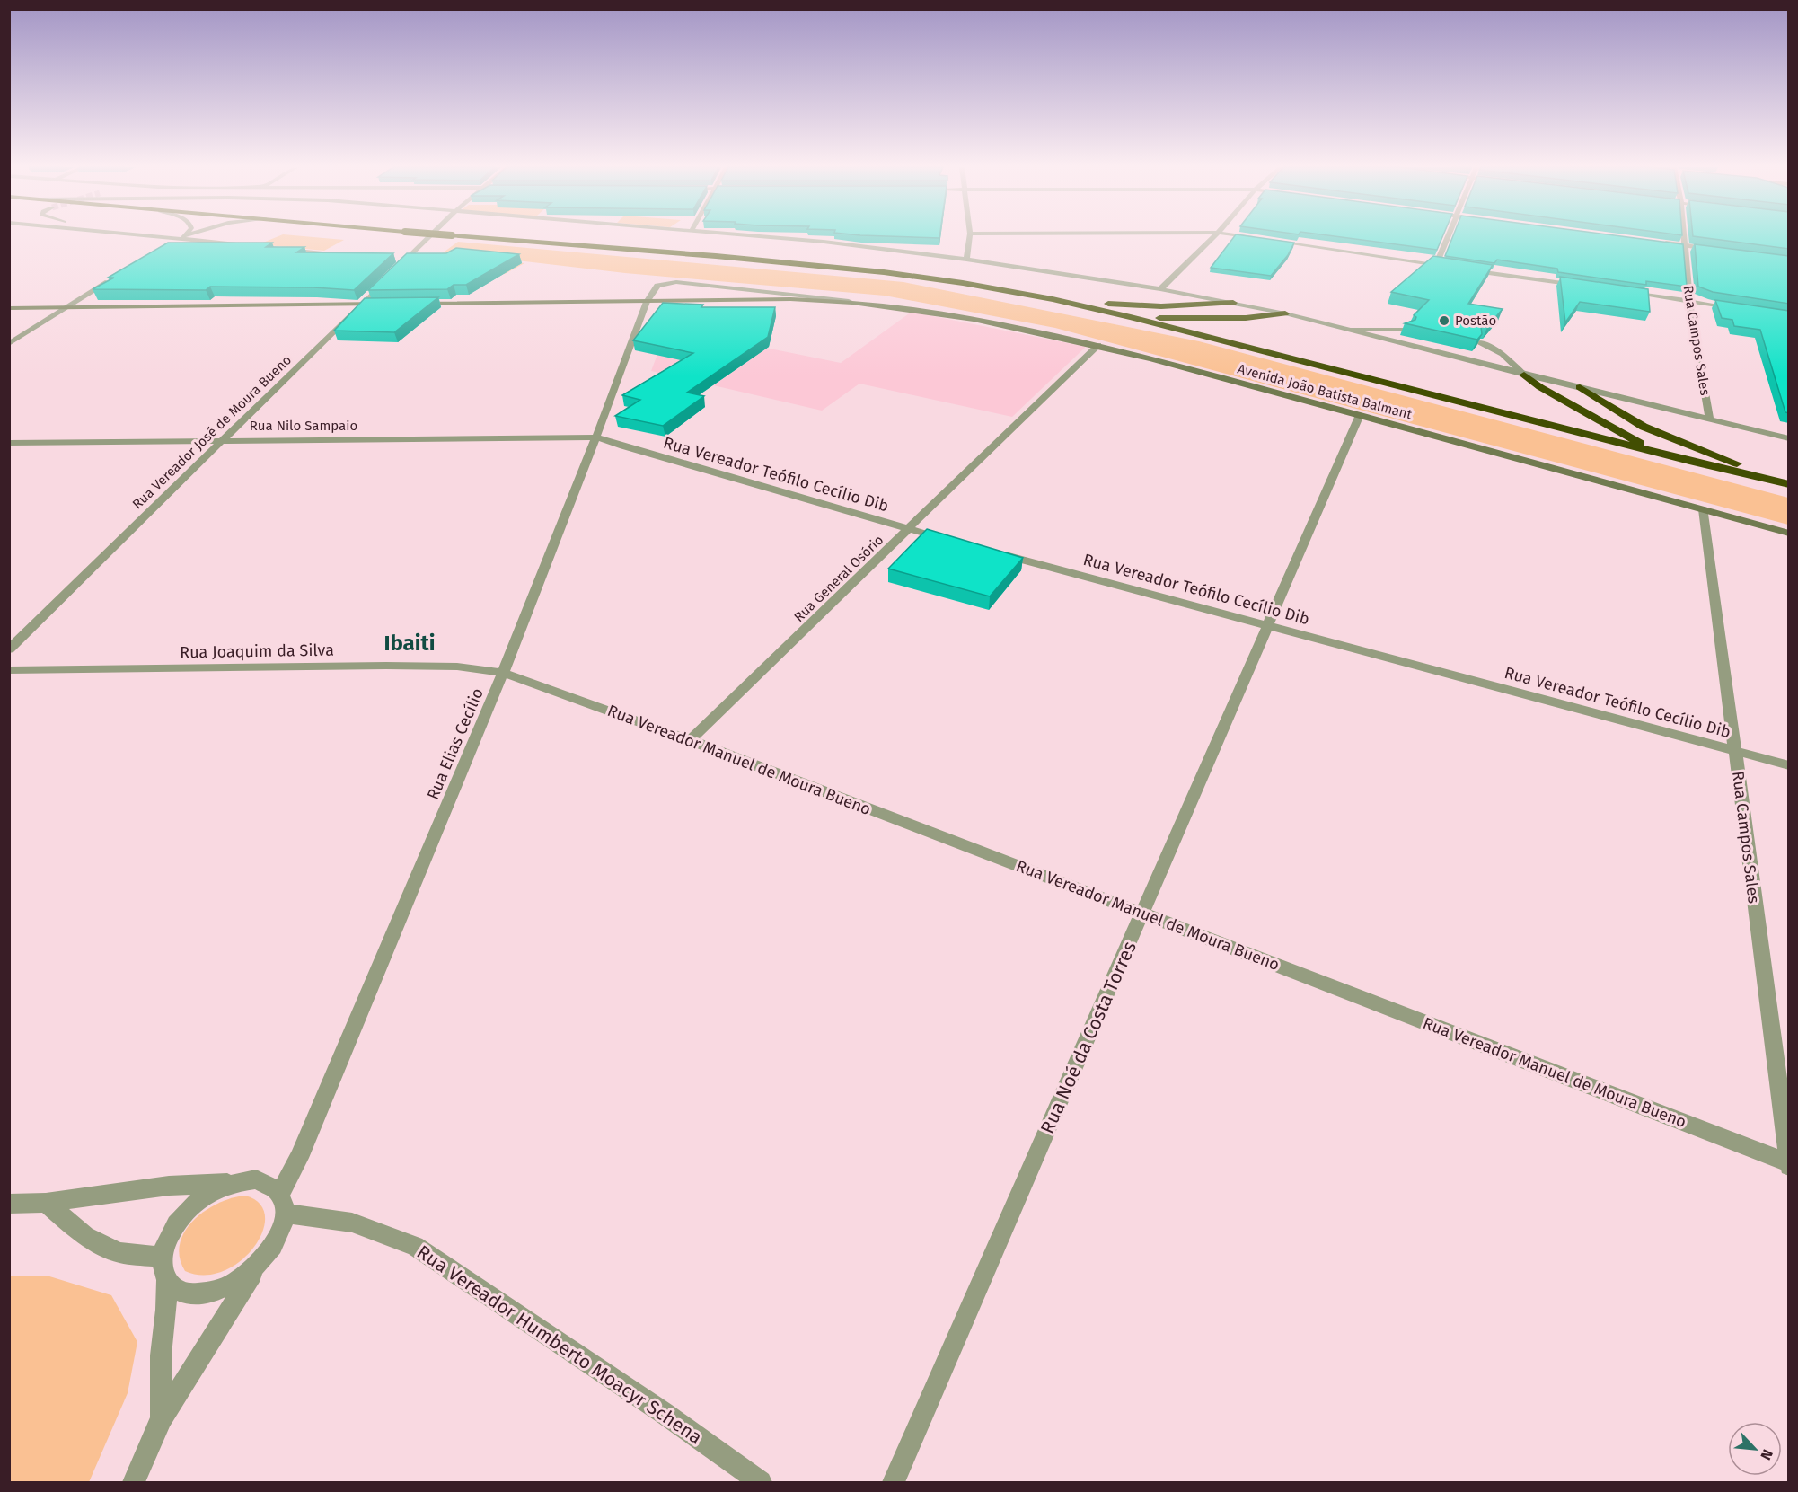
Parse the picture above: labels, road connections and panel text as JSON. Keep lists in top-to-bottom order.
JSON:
{
  "streets": {
    "street": [
      "Rua Campos Sales",
      "Avenida João Batista Balmant",
      "Rua Nilo Sampaio",
      "Rua Vereador José de Moura Bueno",
      "Rua Vereador Teófilo Cecílio Dib",
      "Rua General Osório",
      "Rua Joaquim da Silva",
      "Rua Elias Cecílio",
      "Rua Vereador Manuel de Moura Bueno",
      "Rua Noé da Costa Torres",
      "Rua Vereador Humberto Moacyr Schena"
    ]
  },
  "crossings": [
    ["Rua Campos Sales", "Avenida João Batista Balmant"],
    ["Rua Campos Sales", "Rua Vereador Teófilo Cecílio Dib"],
    ["Rua Campos Sales", "Rua Vereador Manuel de Moura Bueno"],
    ["Avenida João Batista Balmant", "Rua General Osório"],
    ["Avenida João Batista Balmant", "Rua Elias Cecílio"],
    ["Avenida João Batista Balmant", "Rua Noé da Costa Torres"],
    ["Rua Nilo Sampaio", "Rua Vereador José de Moura Bueno"],
    ["Rua Nilo Sampaio", "Rua Vereador Teófilo Cecílio Dib"],
    ["Rua Nilo Sampaio", "Rua Elias Cecílio"],
    ["Rua Vereador Teófilo Cecílio Dib", "Rua General Osório"],
    ["Rua Vereador Teófilo Cecílio Dib", "Rua Elias Cecílio"],
    ["Rua Vereador Teófilo Cecílio Dib", "Rua Noé da Costa Torres"],
    ["Rua General Osório", "Rua Vereador Manuel de Moura Bueno"],
    ["Rua Joaquim da Silva", "Rua Elias Cecílio"],
    ["Rua Joaquim da Silva", "Rua Vereador Manuel de Moura Bueno"],
    ["Rua Elias Cecílio", "Rua Vereador Manuel de Moura Bueno"],
    ["Rua Elias Cecílio", "Rua Vereador Humberto Moacyr Schena"],
    ["Rua Vereador Manuel de Moura Bueno", "Rua Noé da Costa Torres"]
  ],
  "districts": ["Ibaiti"],
  "places": ["Postão"],
  "north": "bottom right"
}
